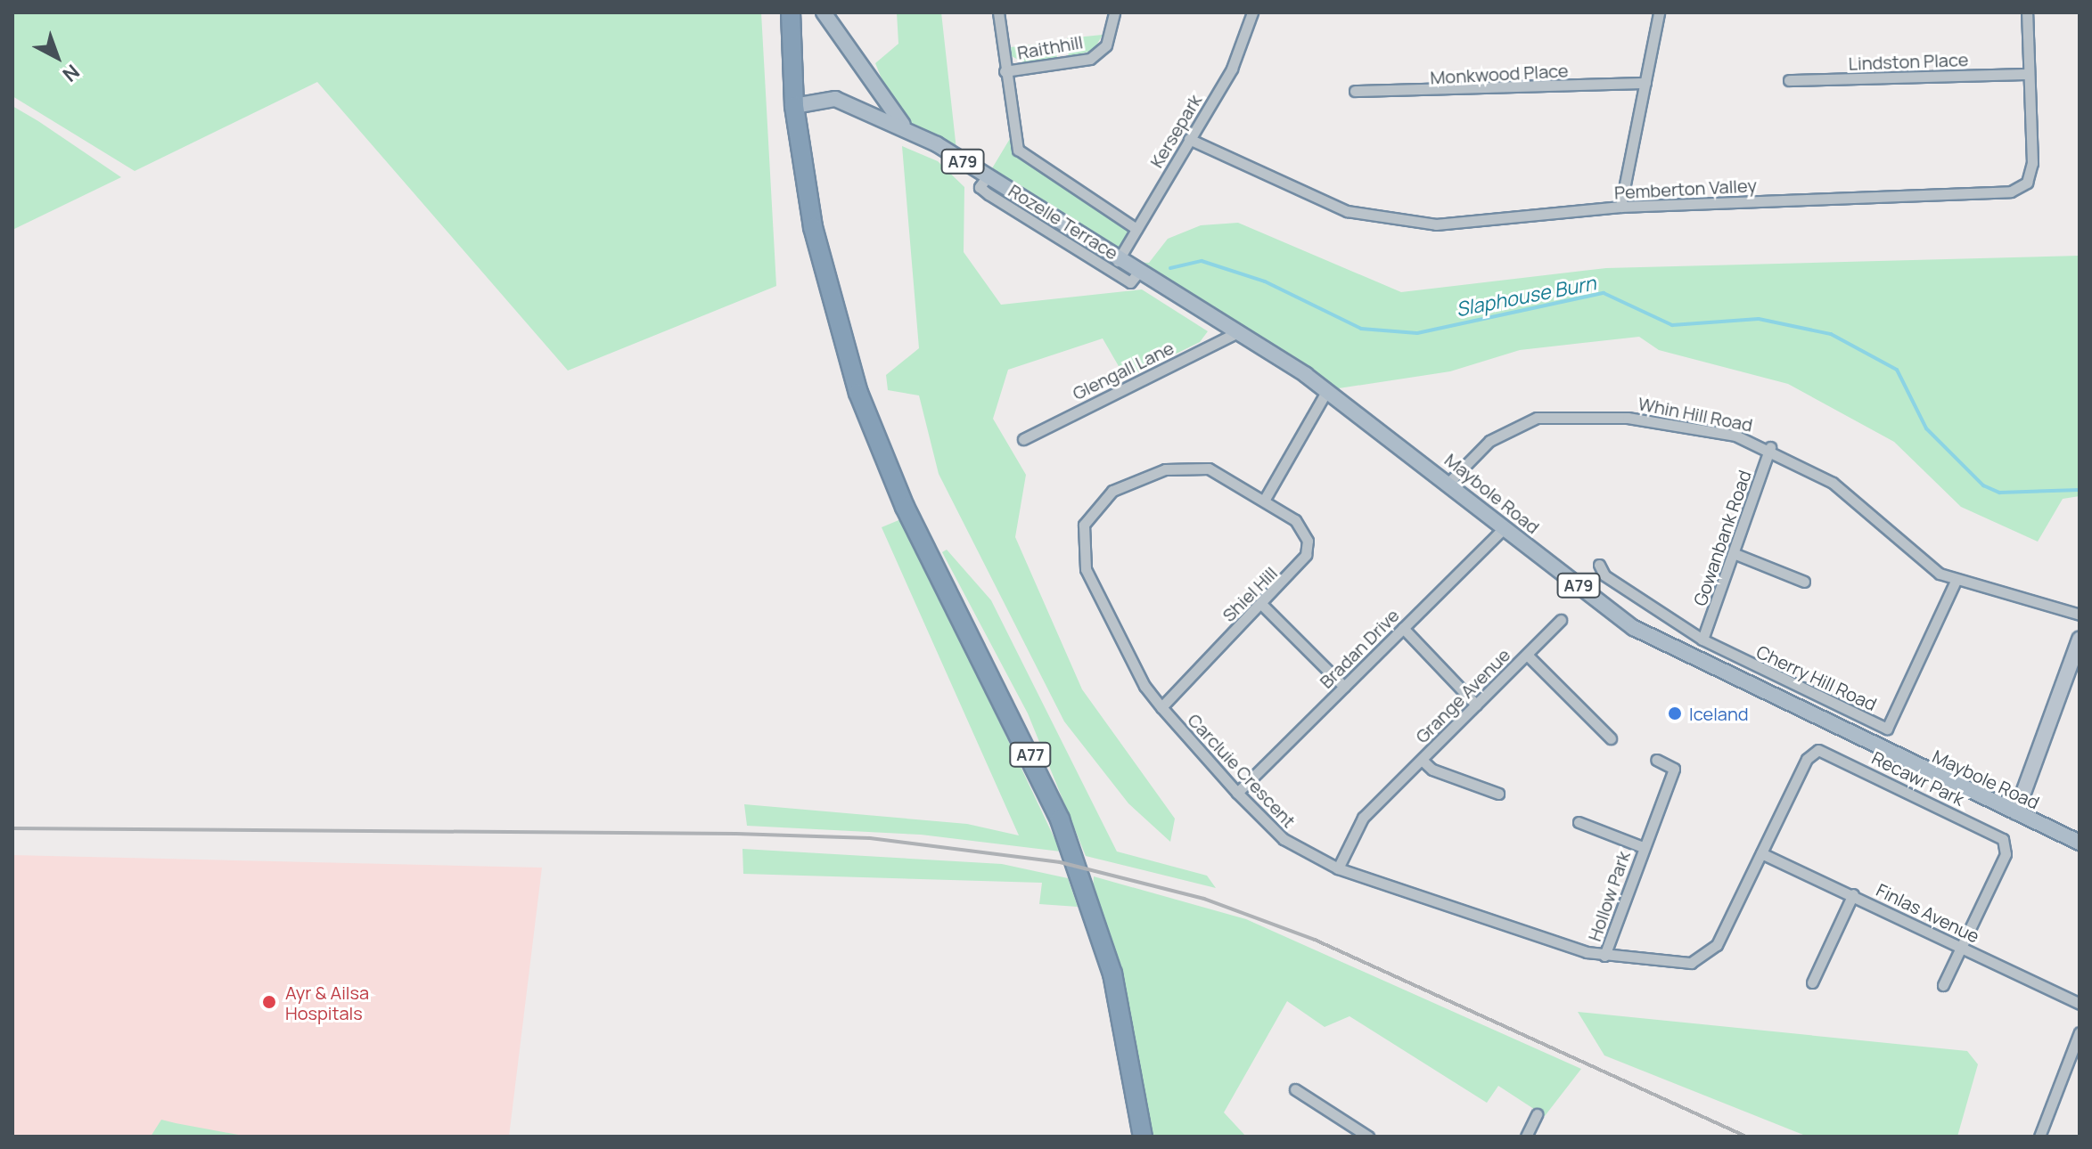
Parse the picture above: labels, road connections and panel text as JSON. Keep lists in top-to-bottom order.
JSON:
{
  "streets": {
    "highway": ["A77"],
    "main road": ["A79", "Maybole Road"],
    "street": [
      "Raithhill",
      "Lindston Place",
      "Monkwood Place",
      "Kersepark",
      "Pemberton Valley",
      "Rozelle Terrace",
      "Glengall Lane",
      "Whin Hill Road",
      "Gowanbank Road",
      "Shiel Hill",
      "Bradan Drive",
      "Cherry Hill Road",
      "Grange Avenue",
      "Carcluie Crescent",
      "Recawr Park",
      "Hollow Park",
      "Finlas Avenue"
    ]
  },
  "crossings": [
    ["Lindston Place", "Pemberton Valley"],
    ["Kersepark", "Pemberton Valley"],
    ["Kersepark", "Maybole Road"],
    ["Rozelle Terrace", "Maybole Road"],
    ["Glengall Lane", "Maybole Road"],
    ["Whin Hill Road", "Maybole Road"],
    ["Whin Hill Road", "Gowanbank Road"],
    ["Whin Hill Road", "Cherry Hill Road"],
    ["Maybole Road", "Bradan Drive"],
    ["Maybole Road", "A77"],
    ["Gowanbank Road", "Cherry Hill Road"],
    ["Shiel Hill", "Carcluie Crescent"],
    ["Bradan Drive", "Carcluie Crescent"],
    ["Grange Avenue", "Carcluie Crescent"],
    ["Carcluie Crescent", "Recawr Park"],
    ["Carcluie Crescent", "Hollow Park"],
    ["Carcluie Crescent", "Finlas Avenue"],
    ["Recawr Park", "Finlas Avenue"]
  ],
  "water": ["Slaphouse Burn"],
  "places": ["Iceland", "Ayr & Ailsa Hospitals"],
  "north": "bottom right"
}
